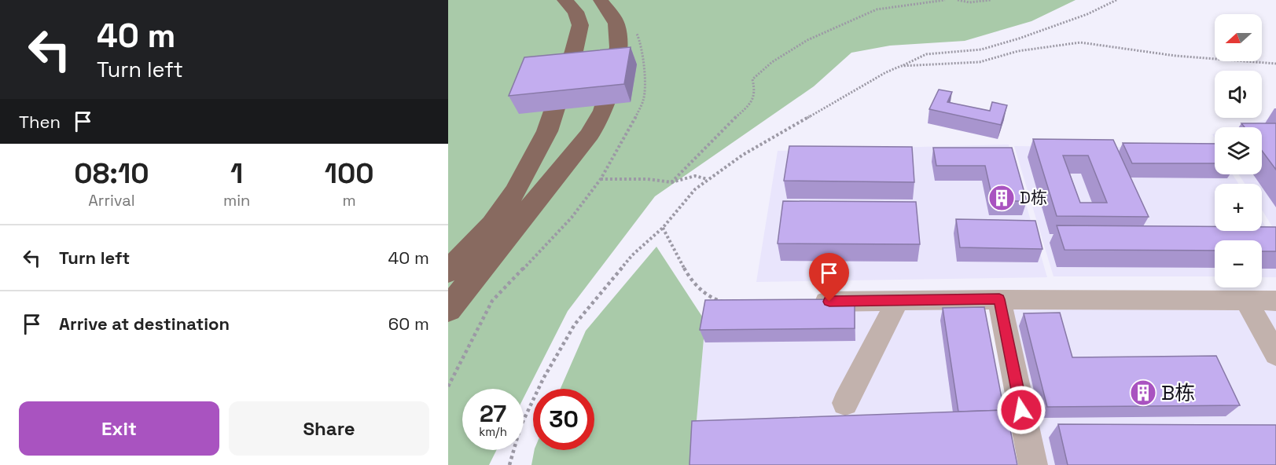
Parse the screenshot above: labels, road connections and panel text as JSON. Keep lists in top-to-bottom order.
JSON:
{
  "places": {
    "building": ["D栋", "B栋"]
  },
  "north": "left",
  "page": {
    "turn": ["40 m", "Turn left"],
    "map_buttons": ["+", "−"],
    "then": "Then",
    "eta": [
      "08:10",
      "Arrival",
      "1",
      "min",
      "100",
      "m"
    ],
    "list": [
      {
        "name": "Turn left",
        "value": "40 m"
      },
      {
        "name": "Arrive at destination",
        "value": "60 m"
      }
    ],
    "speed": "27 km/h",
    "limit": "30",
    "buttons": ["Exit", "Share"]
  }
}
